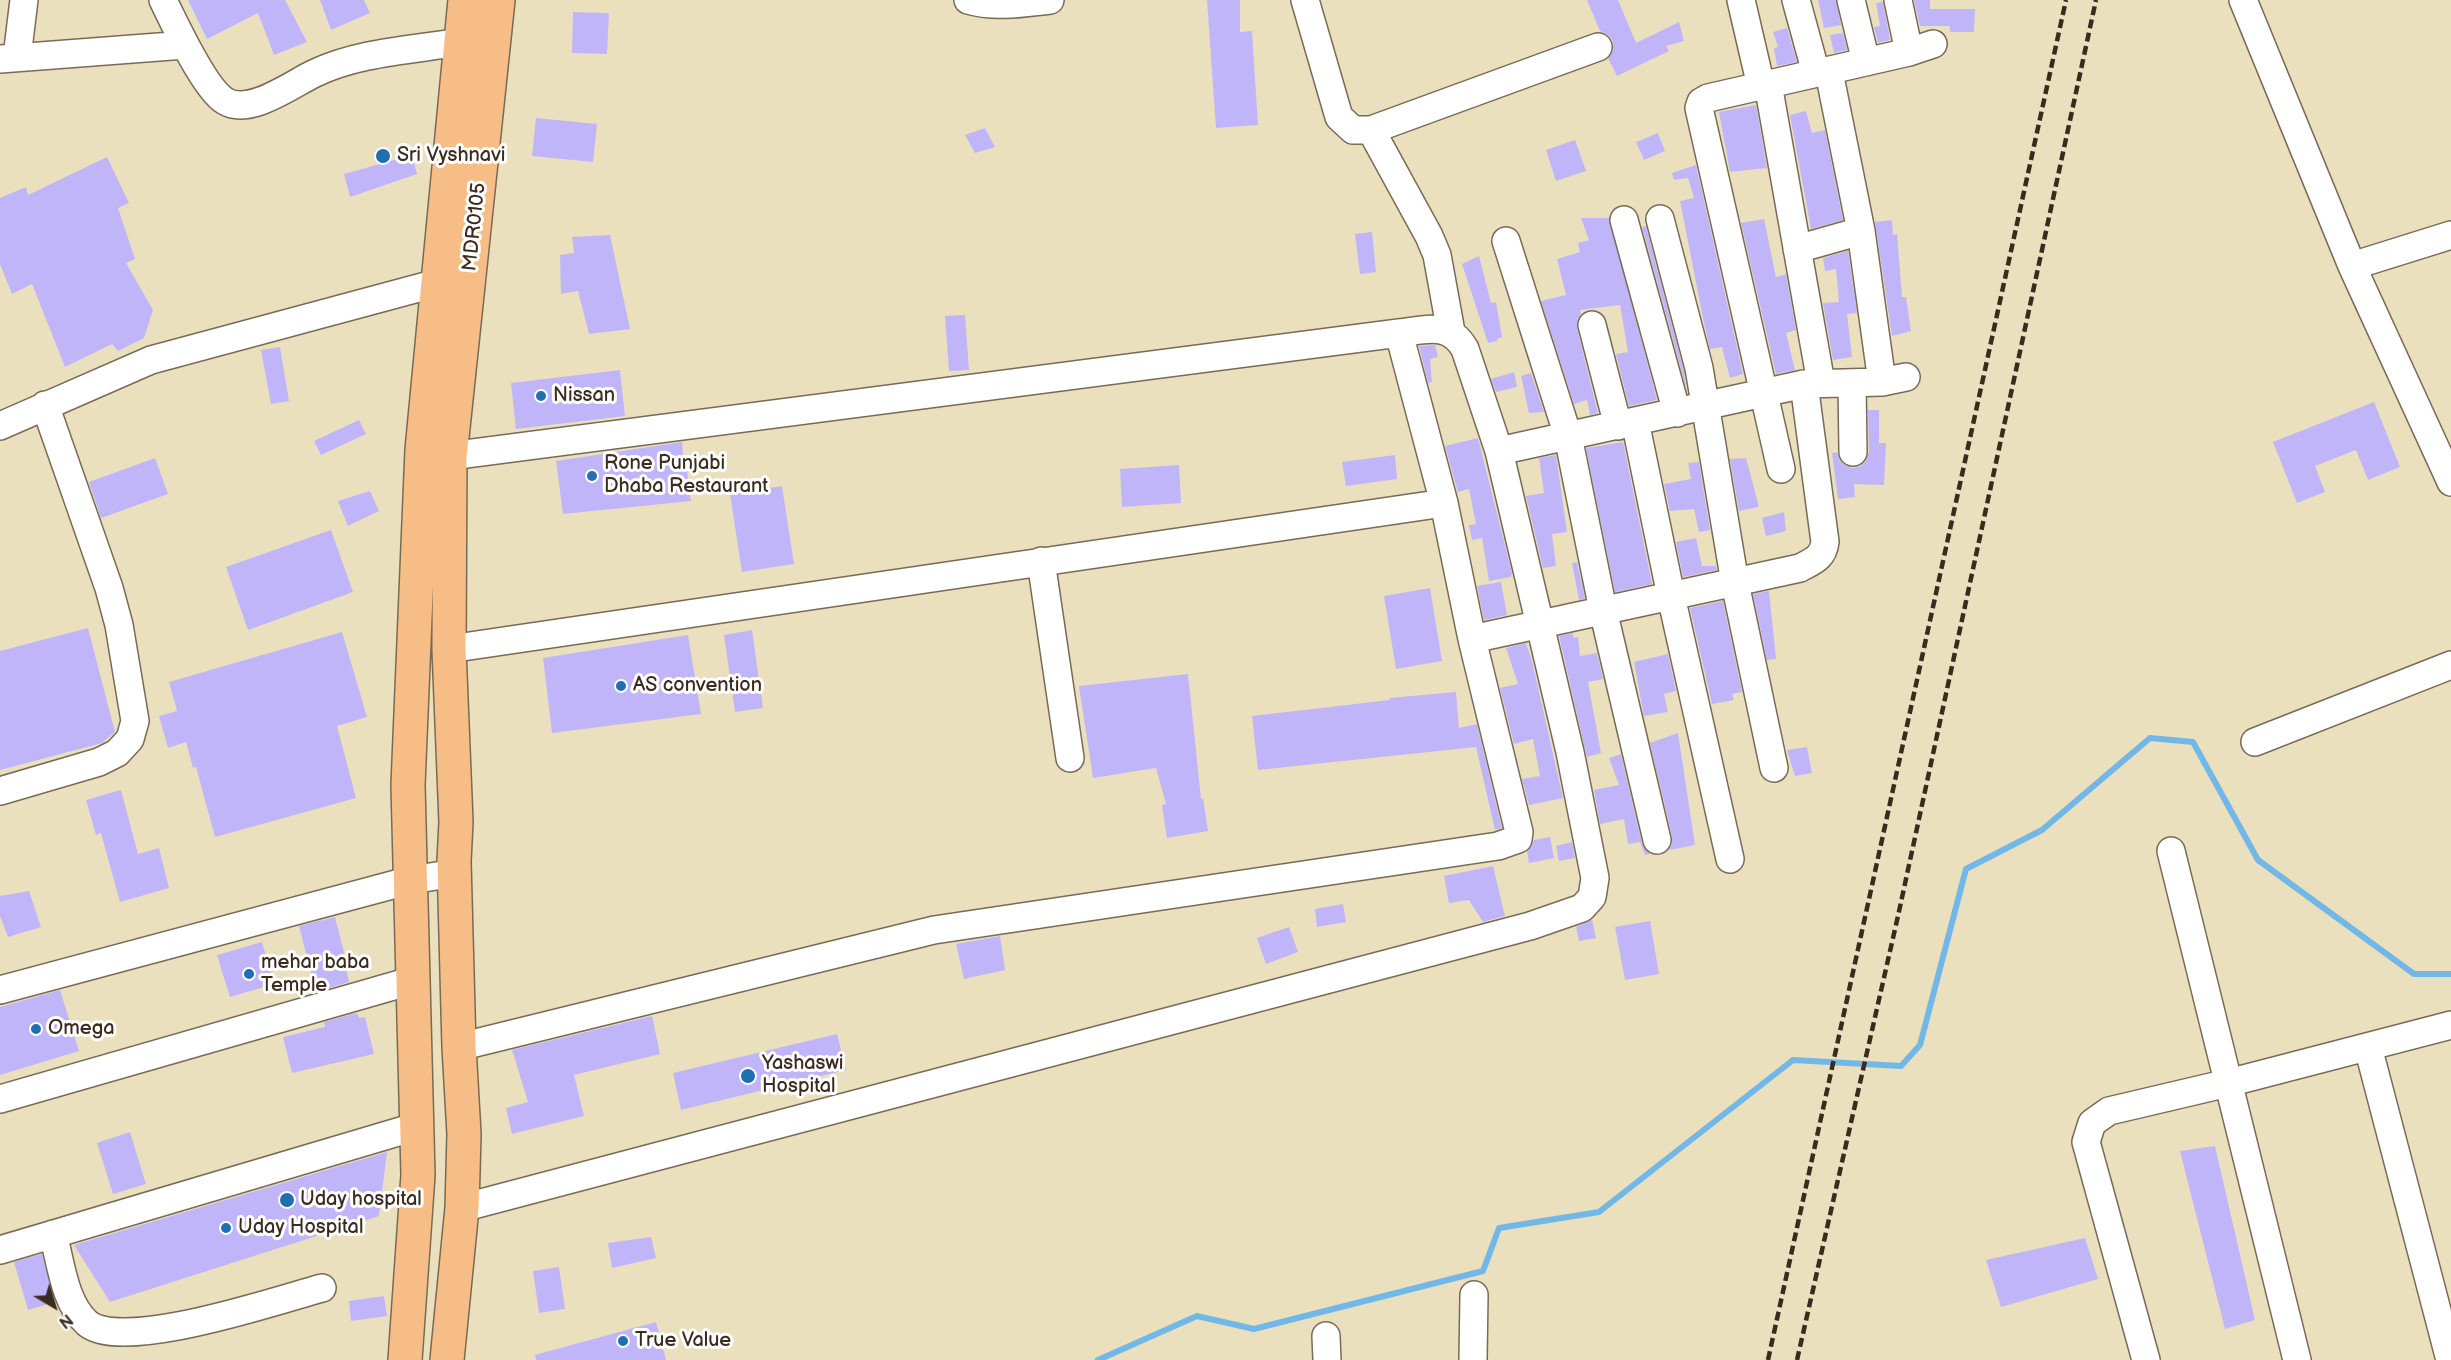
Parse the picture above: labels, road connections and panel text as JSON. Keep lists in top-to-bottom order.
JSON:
{
  "streets": {
    "main road": ["MDR0105"]
  },
  "places": [
    "Sri Vyshnavi",
    "Nissan",
    "Rone Punjabi Dhaba Restaurant",
    "AS convention",
    "mehar baba Temple",
    "Omega",
    "Yashaswi Hospital",
    "Uday hospital",
    "Uday Hospital",
    "True Value"
  ],
  "north": "bottom right"
}
